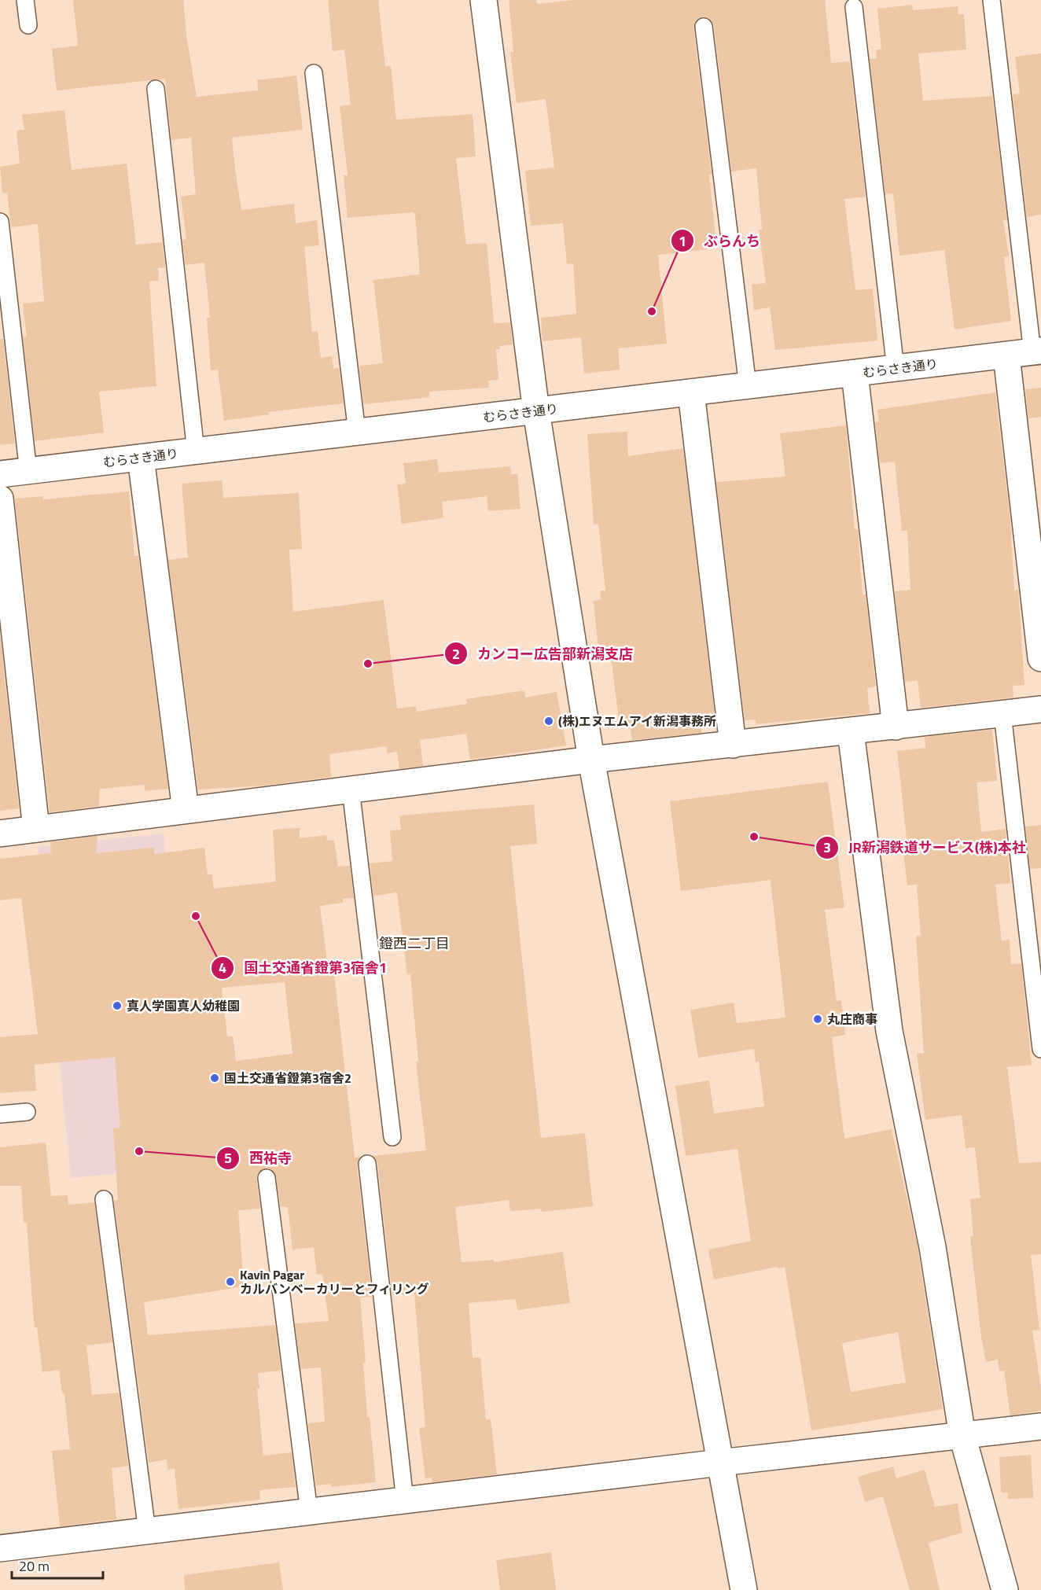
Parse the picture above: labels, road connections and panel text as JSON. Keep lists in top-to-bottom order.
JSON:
{
  "streets": {
    "street": ["むらさき通り"]
  },
  "districts": ["鐙西二丁目"],
  "places": [
    "ぶらんち",
    "カンコー広告部新潟支店",
    "(株)エヌエムアイ新潟事務所",
    "JR新潟鉄道サービス(株)本社",
    "国土交通省鐙第3宿舎1",
    "真人学園真人幼稚園",
    "丸庄商事",
    "国土交通省鐙第3宿舎2",
    "西祐寺",
    "Kavin Pagar カルバンベーカリーとフィリング"
  ],
  "scale_bar": "20 m"
}
